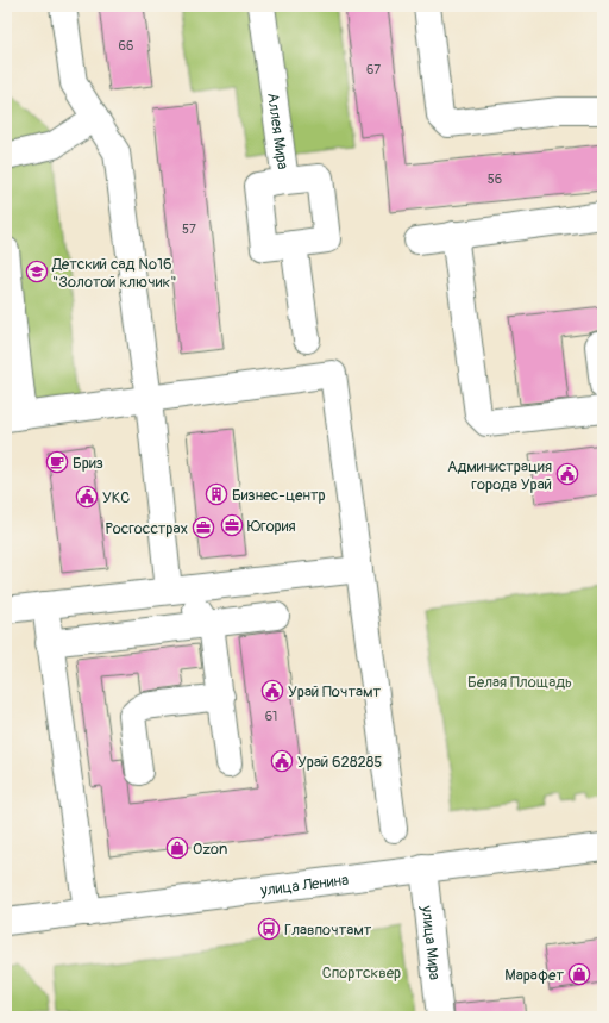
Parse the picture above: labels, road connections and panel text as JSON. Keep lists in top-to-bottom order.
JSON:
{
  "streets": {
    "street": ["Аллея Мира", "улица Ленина", "улица Мира"]
  },
  "crossings": [
    ["улица Ленина", "улица Мира"]
  ],
  "parks": ["Белая Площадь", "Спортсквер"],
  "places": {
    "school or university": ["Детский сад №16 \"Золотой ключик\""],
    "cafe": ["Бриз"],
    "public building": [
      "Администрация города Урай",
      "УКС",
      "Урай Почтамт",
      "Урай 628285"
    ],
    "building": ["Бизнес-центр"],
    "office": ["Югория", "Росгосстрах"],
    "shop": ["Ozon", "Марафет"],
    "bus stop": ["Главпочтамт"]
  },
  "house_numbers": [
    "66",
    "67",
    "56",
    "57",
    "61"
  ]
}
